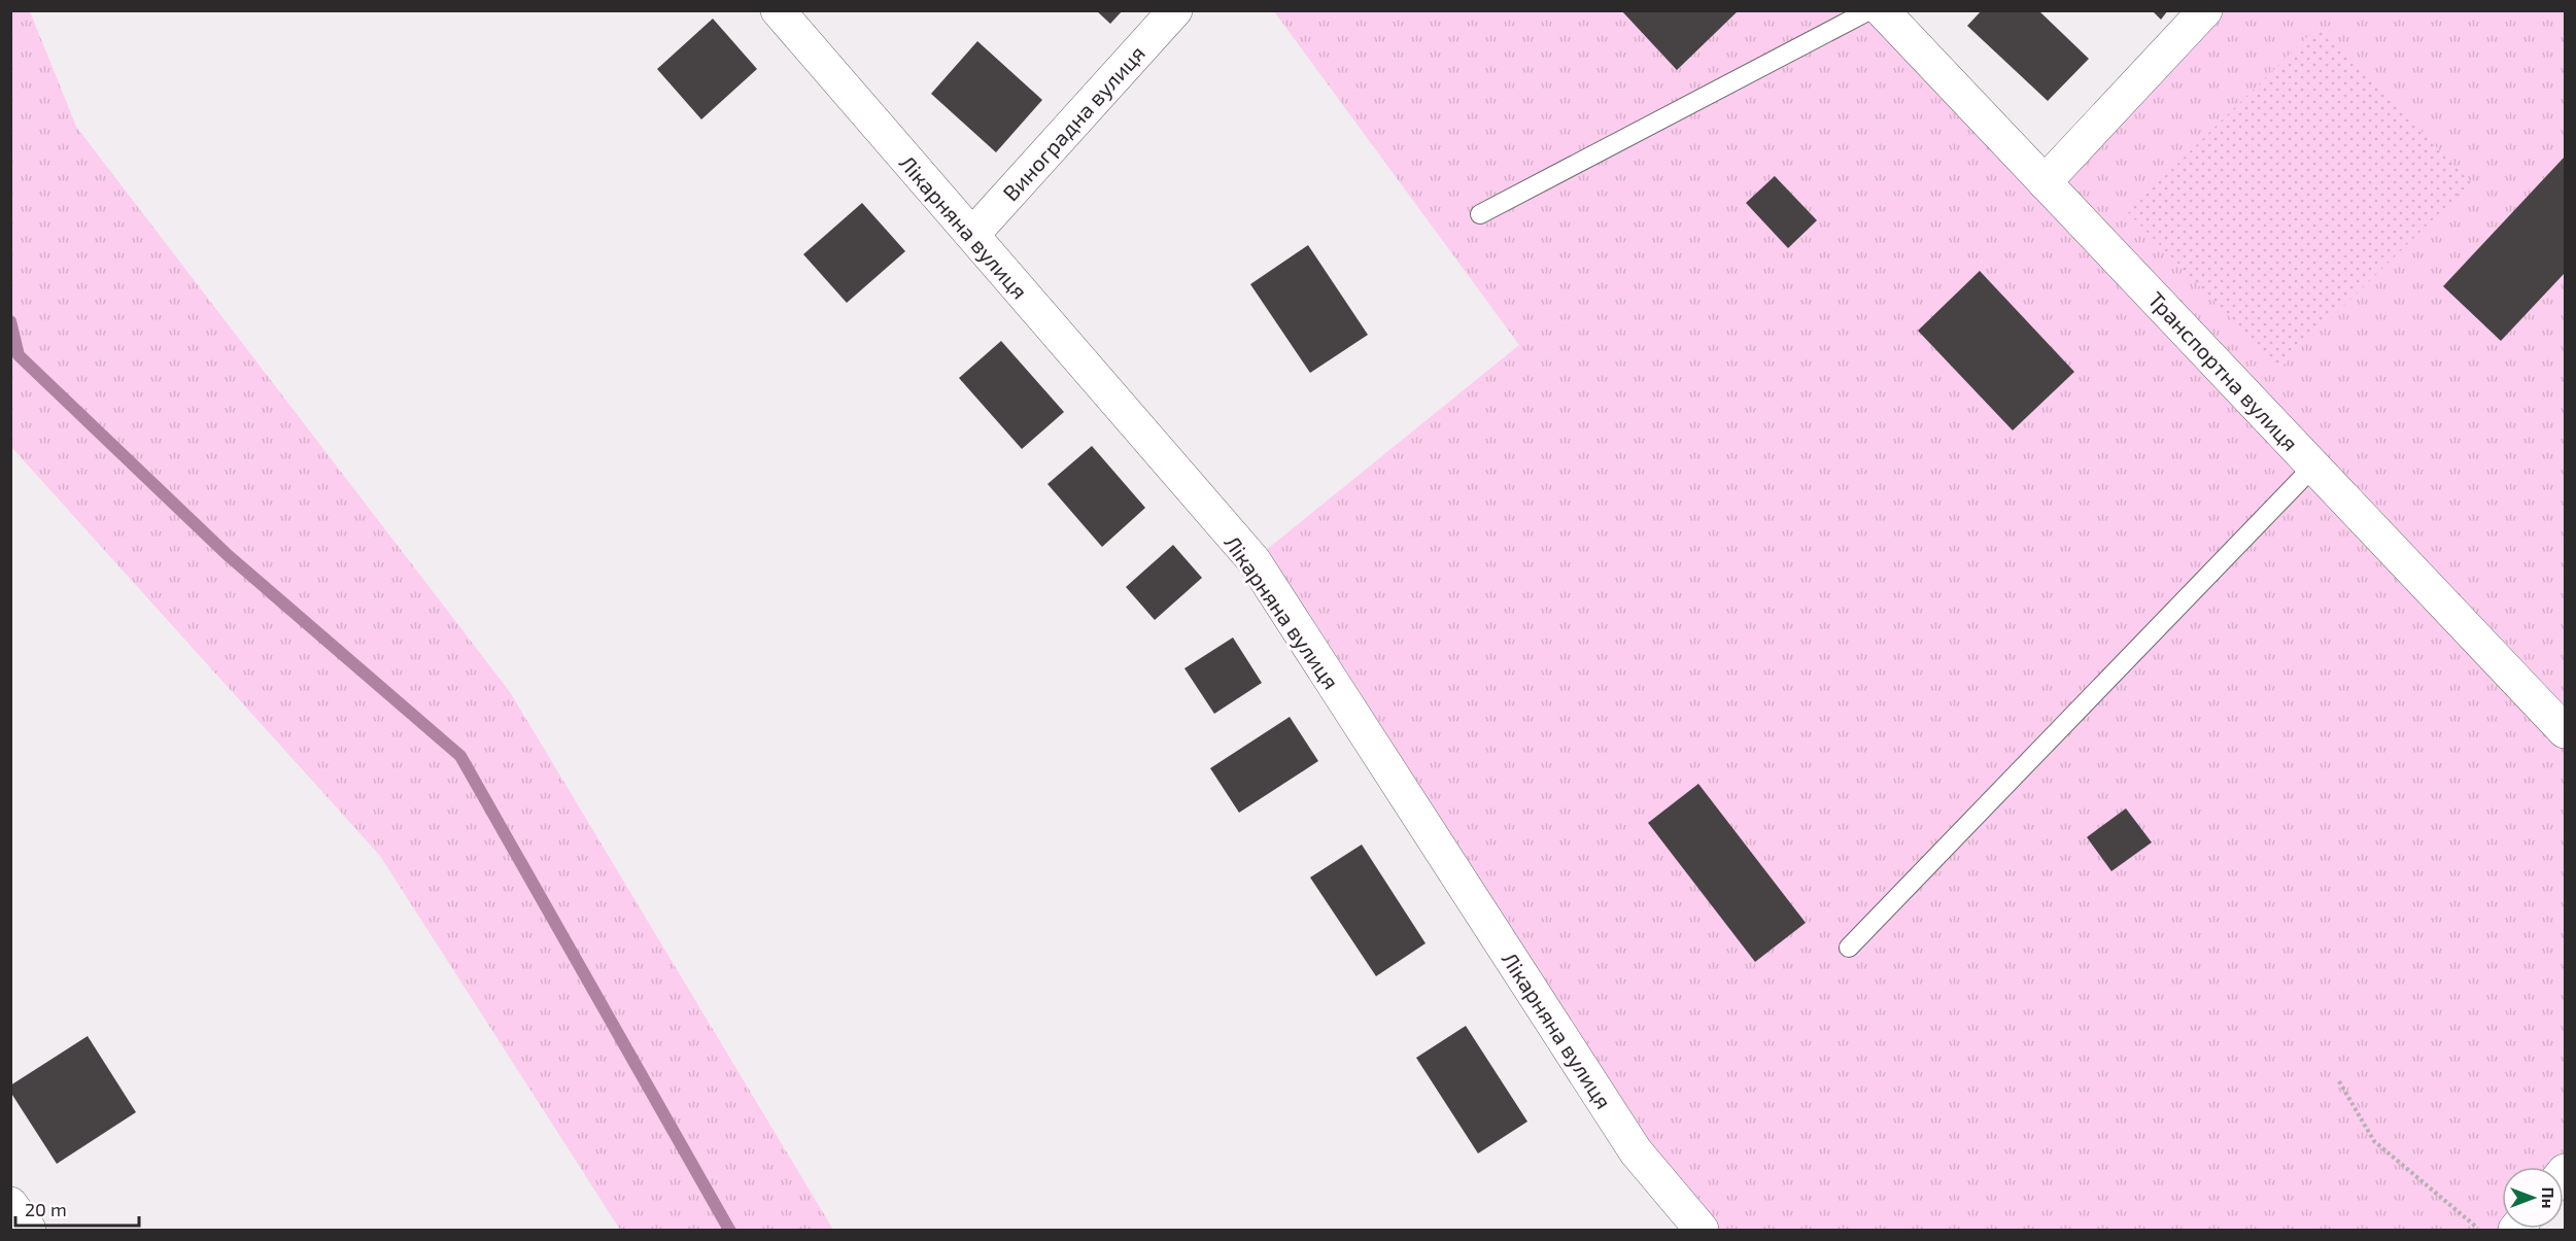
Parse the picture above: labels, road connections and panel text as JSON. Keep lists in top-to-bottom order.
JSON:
{
  "streets": {
    "street": ["Виноградна вулиця", "Лікарняна вулиця", "Транспортна вулиця"]
  },
  "crossings": [
    ["Виноградна вулиця", "Лікарняна вулиця"]
  ],
  "scale_bar": "20 m",
  "north": "right"
}
